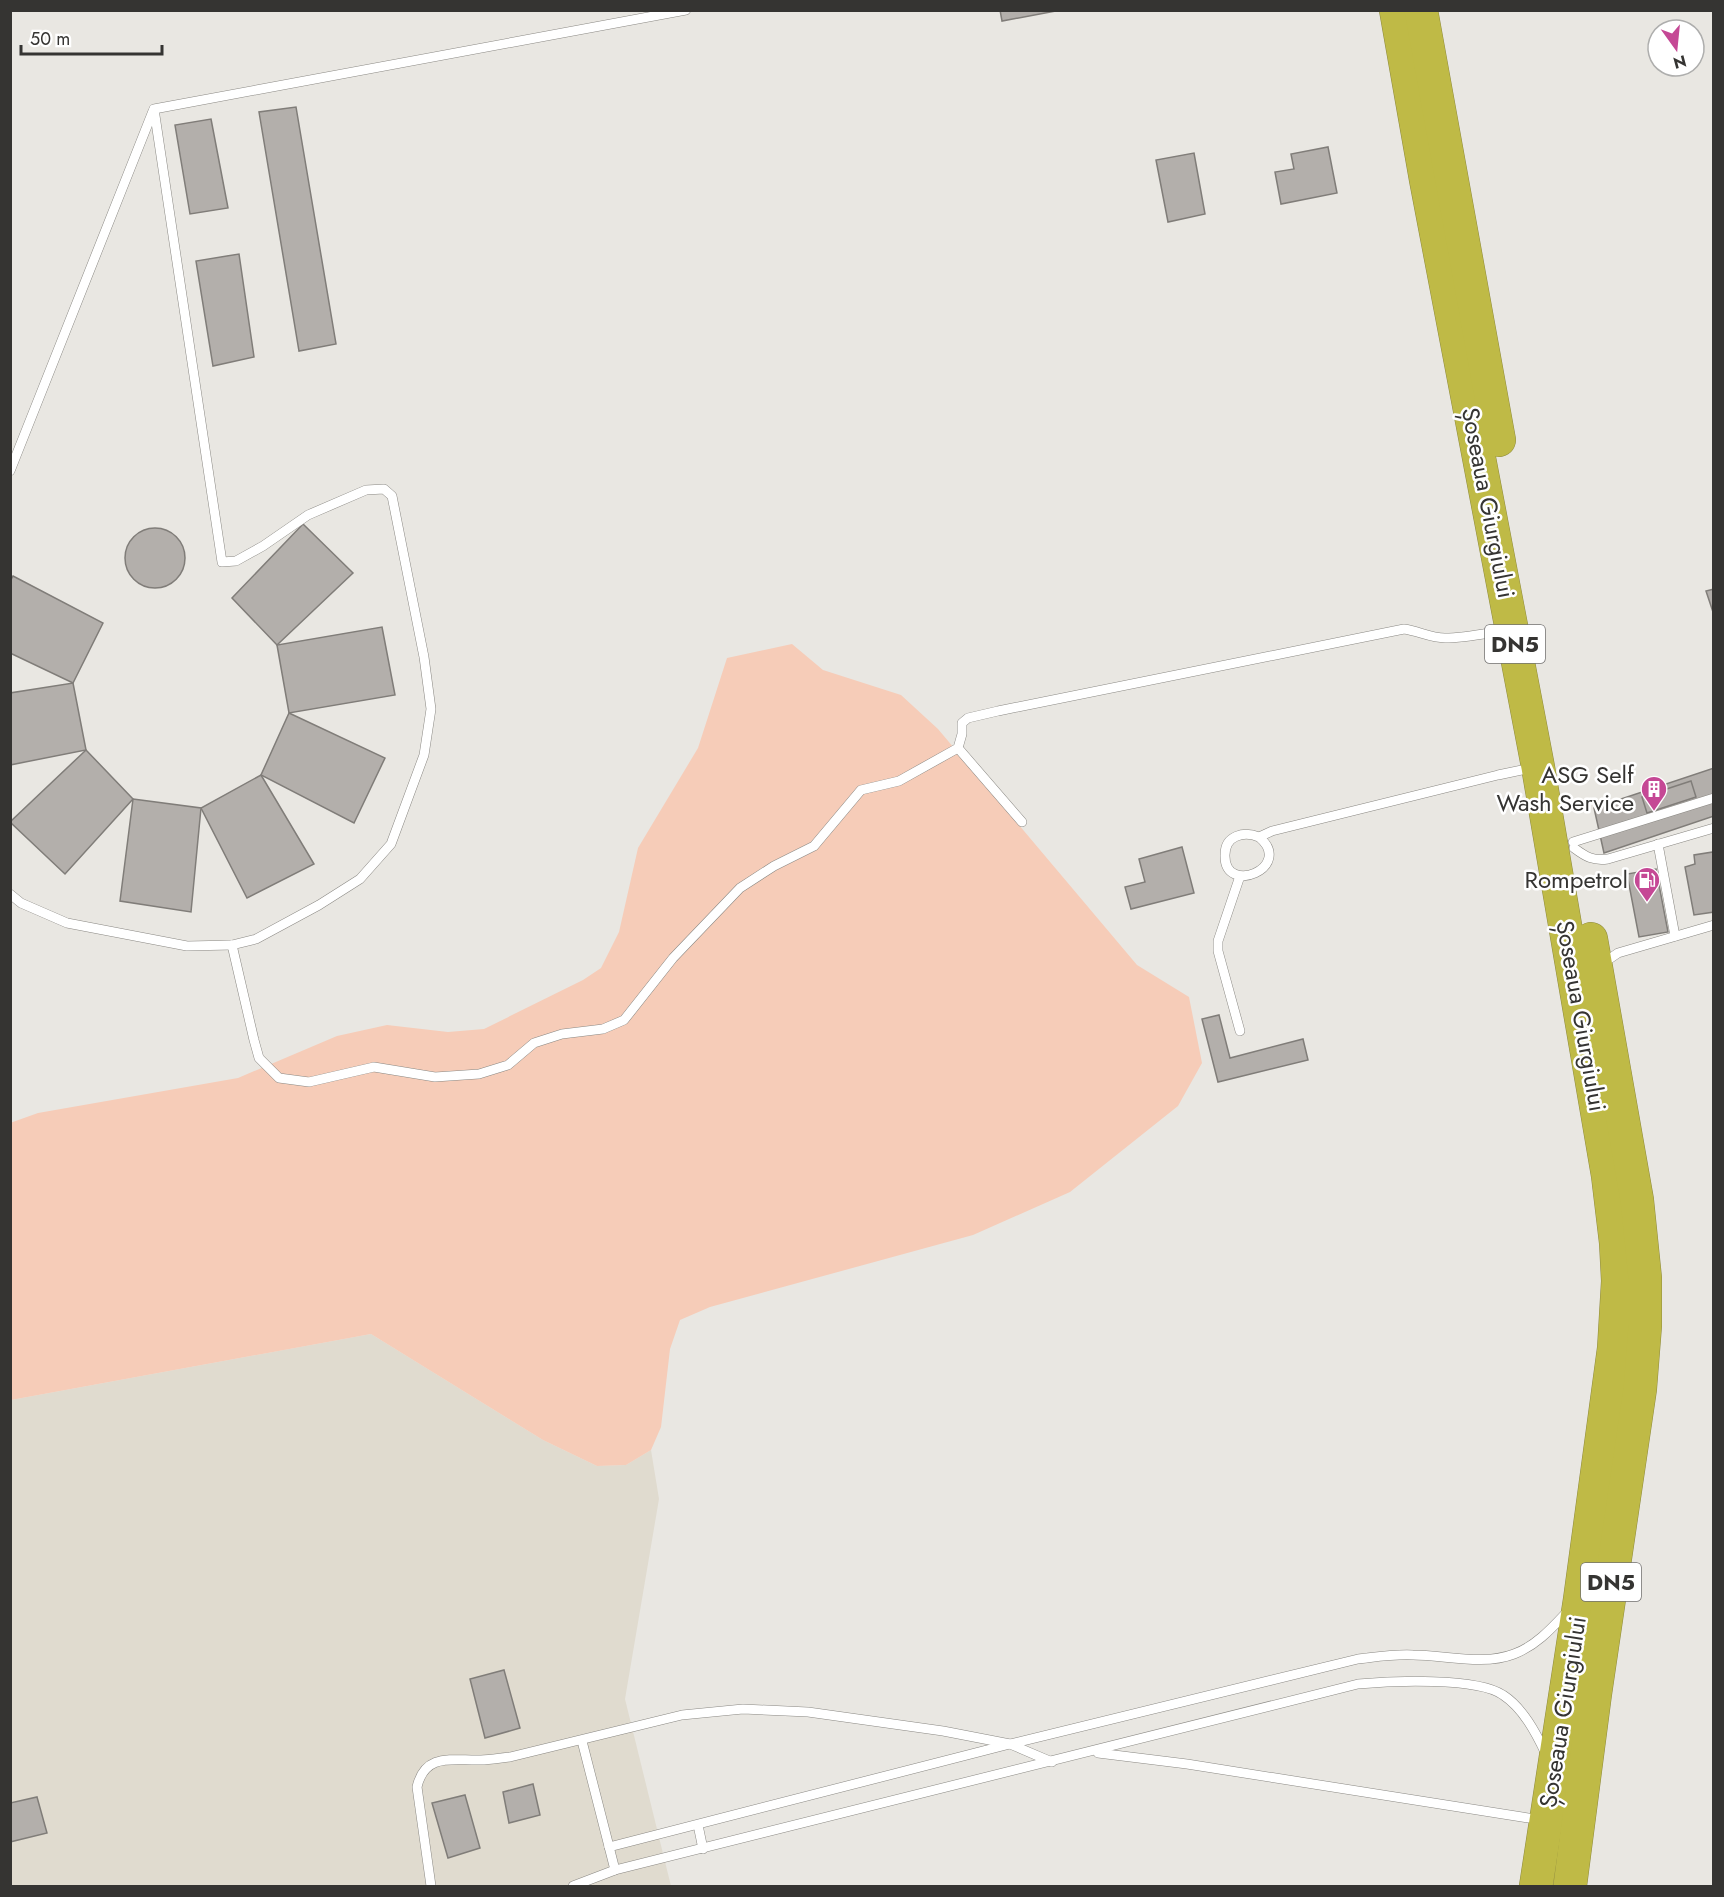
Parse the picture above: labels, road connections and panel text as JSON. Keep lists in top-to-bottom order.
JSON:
{
  "streets": {
    "highway": ["Șoseaua Giurgiului", "DN5"]
  },
  "places": {
    "building": ["ASG Self Wash Service"],
    "fuel station": ["Rompetrol"]
  },
  "scale_bar": "50 m",
  "north": "bottom"
}
